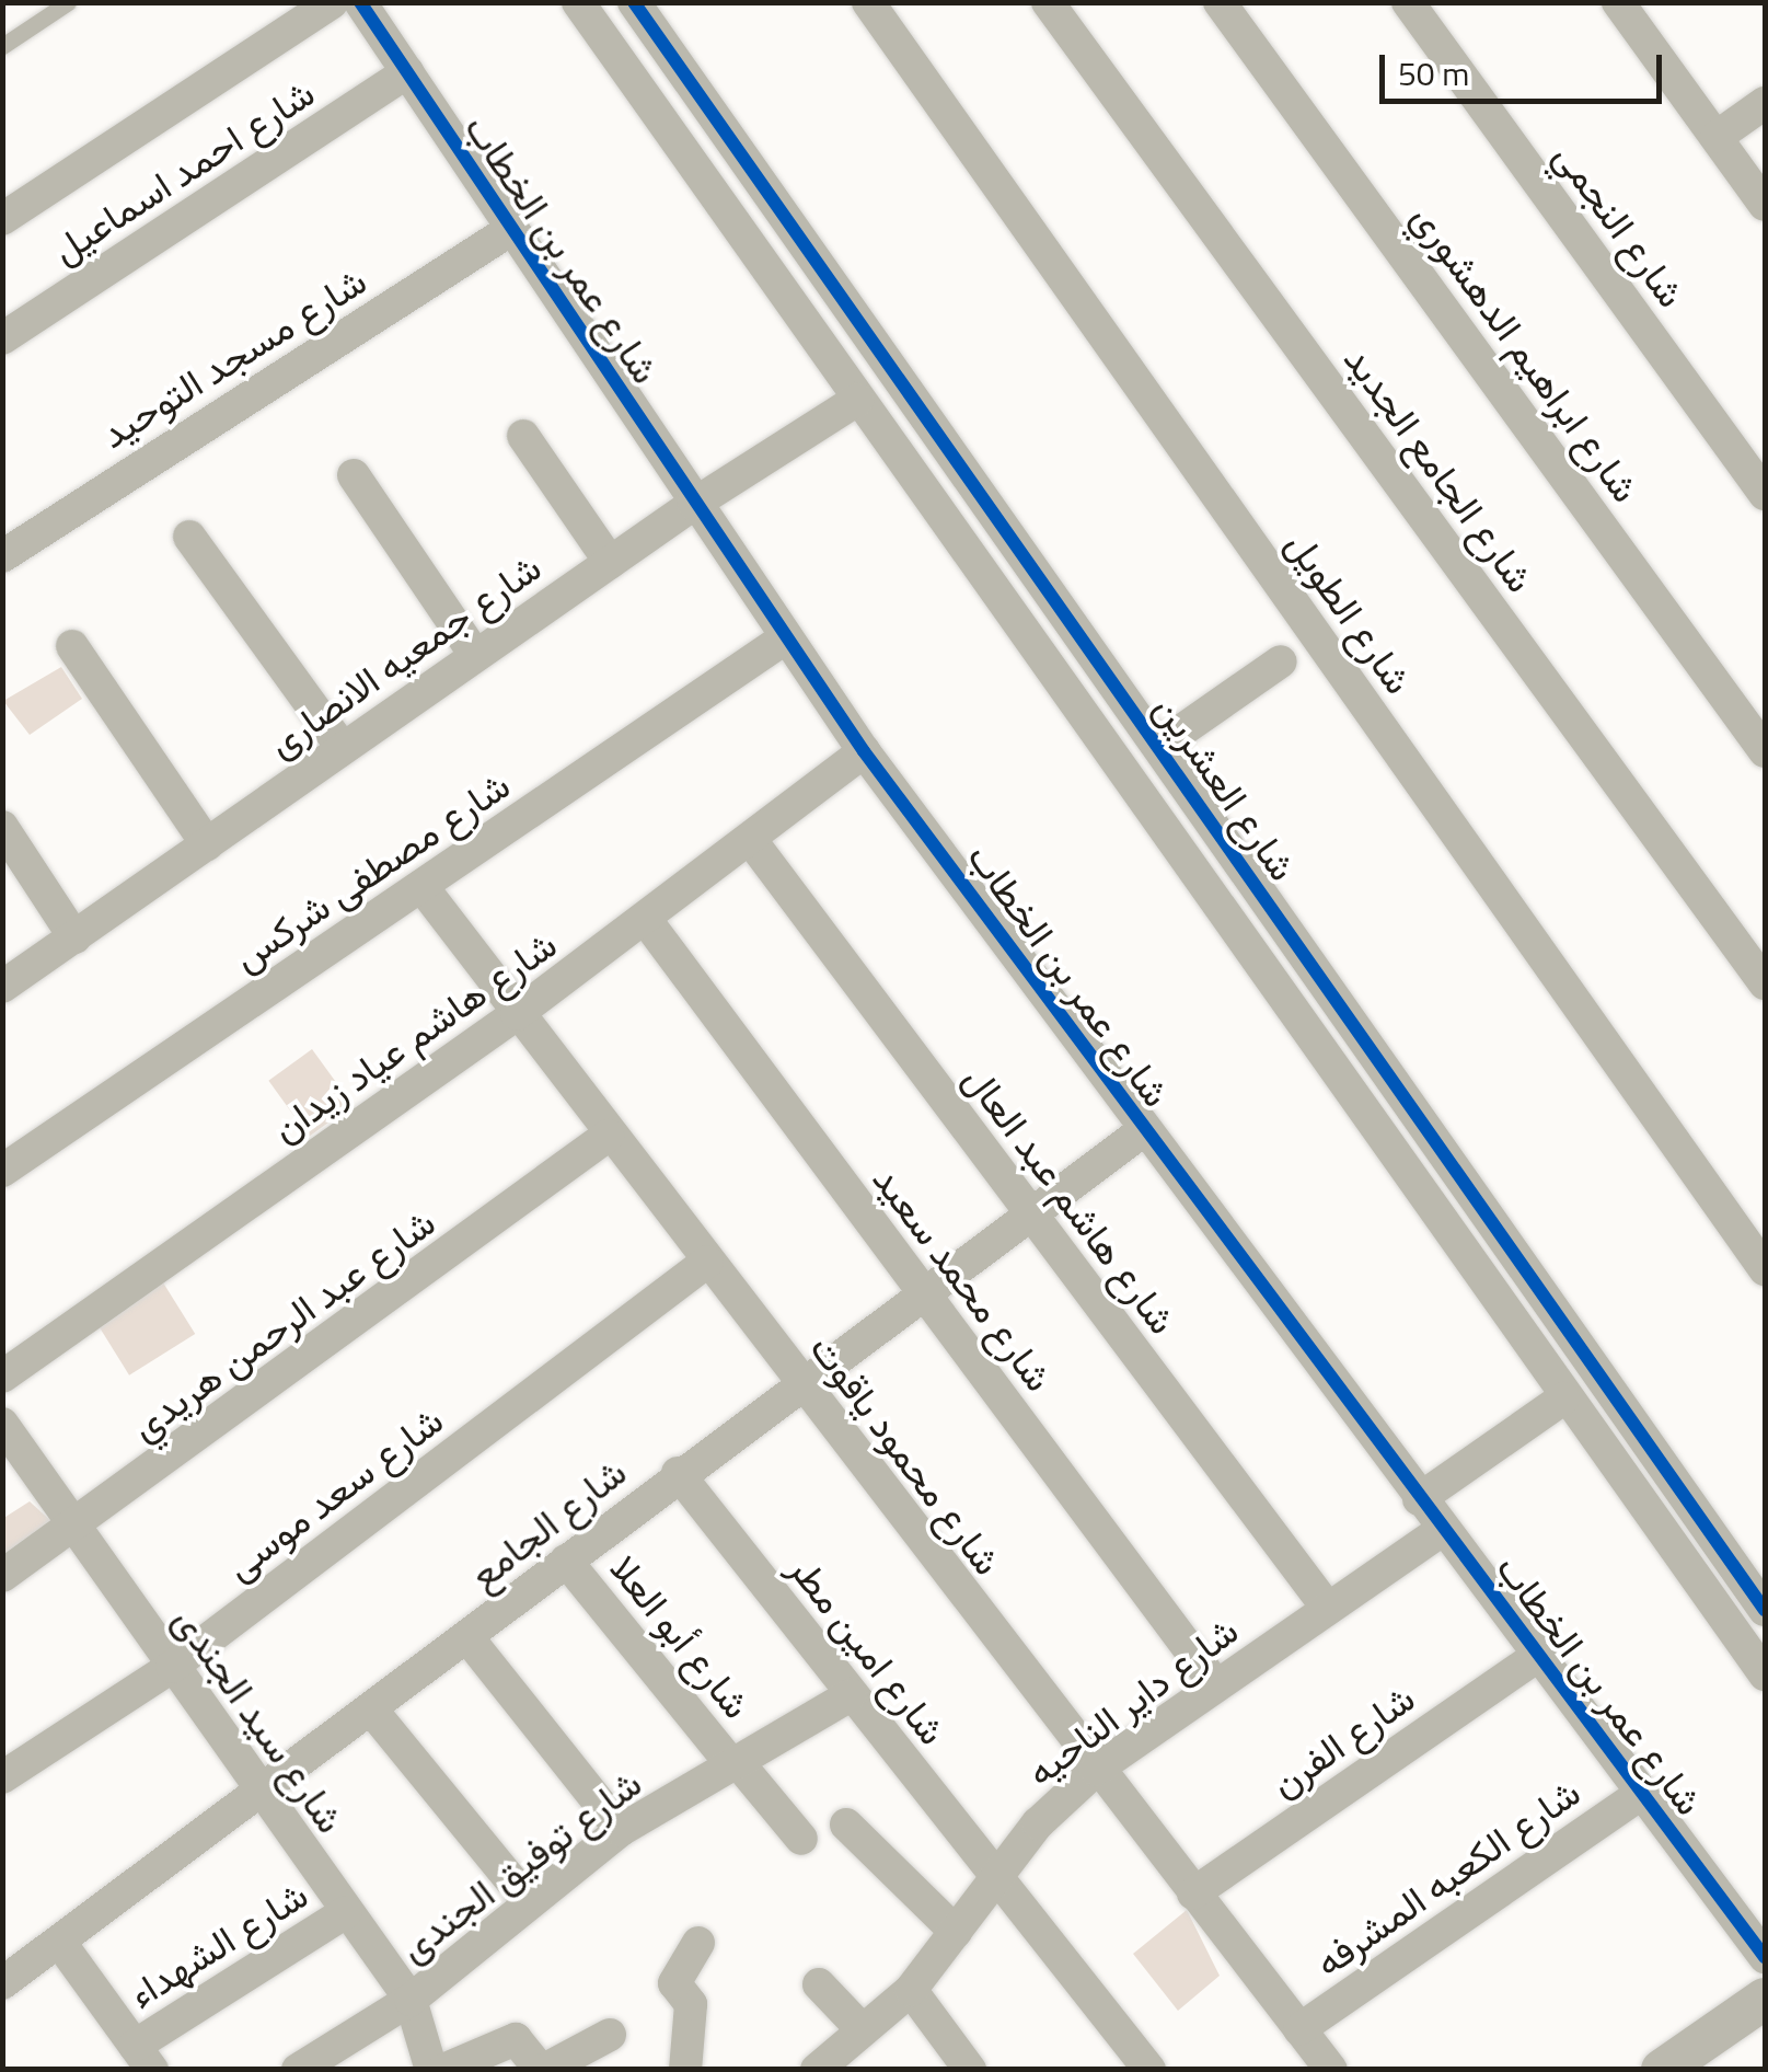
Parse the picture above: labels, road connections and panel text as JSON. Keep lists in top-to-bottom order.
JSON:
{
  "streets": {
    "street": [
      "شارع احمد اسماعيل",
      "شارع النجمي",
      "شارع عمر بن الخطاب",
      "شارع ابراهيم الدهشوري",
      "شارع مسجد التوحيد",
      "شارع الجامع الجديد",
      "شارع الطويل",
      "شارع جمعيه الانصارى",
      "شارع العشرين",
      "شارع مصطفى شركس",
      "شارع هاشم عياد زيدان",
      "شارع هاشم عبد العال",
      "شارع محمد سعيد",
      "شارع عبد الرحمن هريدي",
      "شارع محمود ياقوت",
      "شارع سعد موسى",
      "شارع الجامع",
      "شارع أبو العلا",
      "شارع امين مطر",
      "شارع داير الناحيه",
      "شارع سيد الجندى",
      "شارع الفرن",
      "شارع توفيق الجندى",
      "شارع الكعبه المشرفه",
      "شارع الشهداء"
    ]
  },
  "crossings": [
    ["شارع احمد اسماعيل", "شارع عمر بن الخطاب"],
    ["شارع عمر بن الخطاب", "شارع مسجد التوحيد"],
    ["شارع عمر بن الخطاب", "شارع جمعيه الانصارى"],
    ["شارع عمر بن الخطاب", "شارع مصطفى شركس"],
    ["شارع عمر بن الخطاب", "شارع هاشم عياد زيدان"],
    ["شارع عمر بن الخطاب", "شارع الجامع"],
    ["شارع عمر بن الخطاب", "شارع داير الناحيه"],
    ["شارع عمر بن الخطاب", "شارع الفرن"],
    ["شارع عمر بن الخطاب", "شارع الكعبه المشرفه"],
    ["شارع جمعيه الانصارى", "شارع العشرين"],
    ["شارع مصطفى شركس", "شارع محمود ياقوت"],
    ["شارع هاشم عياد زيدان", "شارع هاشم عبد العال"],
    ["شارع هاشم عياد زيدان", "شارع محمد سعيد"],
    ["شارع هاشم عياد زيدان", "شارع محمود ياقوت"],
    ["شارع هاشم عبد العال", "شارع الجامع"],
    ["شارع هاشم عبد العال", "شارع داير الناحيه"],
    ["شارع محمد سعيد", "شارع الجامع"],
    ["شارع محمد سعيد", "شارع داير الناحيه"],
    ["شارع عبد الرحمن هريدي", "شارع محمود ياقوت"],
    ["شارع عبد الرحمن هريدي", "شارع سيد الجندى"],
    ["شارع محمود ياقوت", "شارع سعد موسى"],
    ["شارع محمود ياقوت", "شارع الجامع"],
    ["شارع محمود ياقوت", "شارع داير الناحيه"],
    ["شارع محمود ياقوت", "شارع الفرن"],
    ["شارع محمود ياقوت", "شارع الكعبه المشرفه"],
    ["شارع سعد موسى", "شارع سيد الجندى"],
    ["شارع الجامع", "شارع أبو العلا"],
    ["شارع الجامع", "شارع امين مطر"],
    ["شارع الجامع", "شارع سيد الجندى"],
    ["شارع أبو العلا", "شارع توفيق الجندى"],
    ["شارع امين مطر", "شارع داير الناحيه"],
    ["شارع امين مطر", "شارع توفيق الجندى"],
    ["شارع سيد الجندى", "شارع توفيق الجندى"],
    ["شارع سيد الجندى", "شارع الشهداء"]
  ],
  "scale_bar": "50 m"
}
